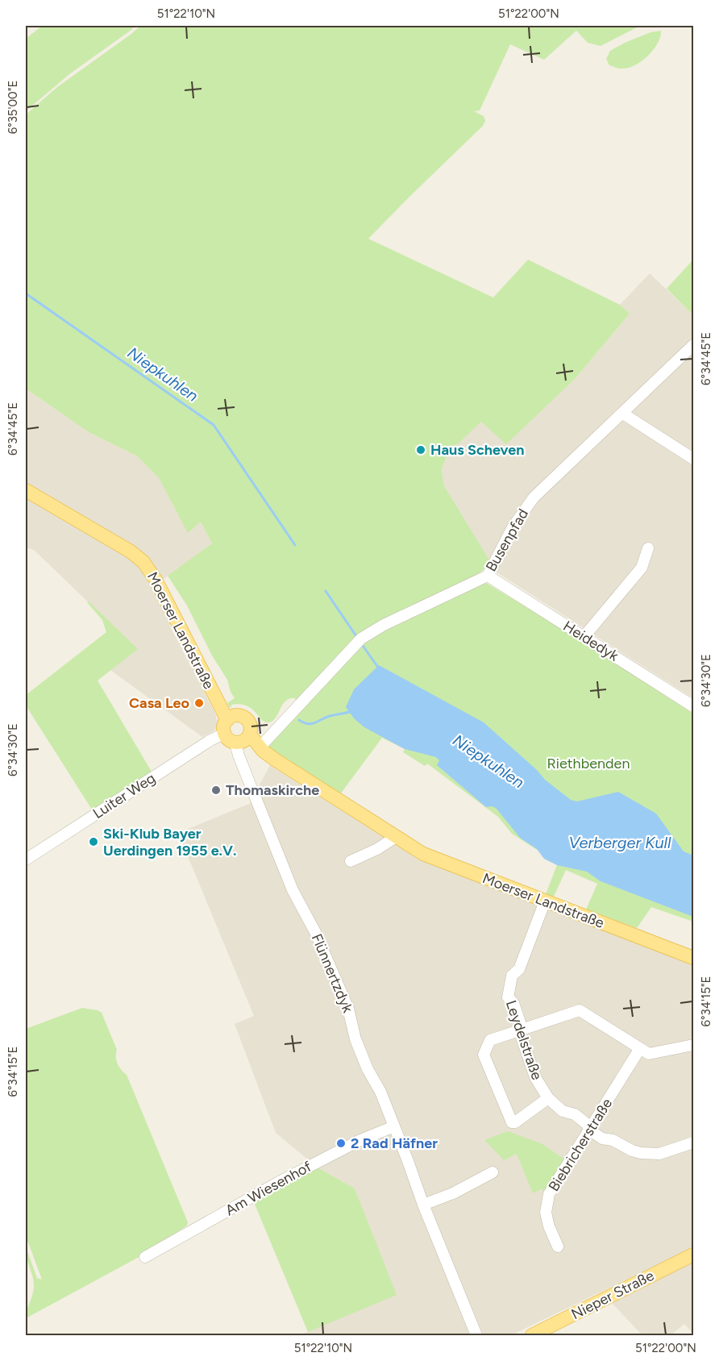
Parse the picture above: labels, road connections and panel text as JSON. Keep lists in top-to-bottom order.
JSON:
{
  "streets": {
    "main road": ["Moerser Landstraße", "Nieper Straße"],
    "street": [
      "Busenpfad",
      "Heidedyk",
      "Luiter Weg",
      "Flünnertzdyk",
      "Leydelstraße",
      "Biebricherstraße",
      "Am Wiesenhof"
    ]
  },
  "crossings": [
    ["Busenpfad", "Moerser Landstraße"],
    ["Busenpfad", "Heidedyk"],
    ["Moerser Landstraße", "Luiter Weg"],
    ["Moerser Landstraße", "Flünnertzdyk"],
    ["Moerser Landstraße", "Leydelstraße"],
    ["Luiter Weg", "Flünnertzdyk"],
    ["Flünnertzdyk", "Am Wiesenhof"],
    ["Leydelstraße", "Biebricherstraße"]
  ],
  "water": ["Niepkuhlen", "Verberger Kull"],
  "parks": ["Riethbenden"],
  "places": [
    "Haus Scheven",
    "Casa Leo",
    "Thomaskirche",
    "Ski-Klub Bayer Uerdingen 1955 e.V.",
    "2 Rad Häfner"
  ],
  "coordinates": [
    "51°22'10\"N",
    "51°22'00\"N",
    "6°35'00\"E",
    "6°34'45\"E",
    "6°34'30\"E",
    "6°34'15\"E"
  ]
}
